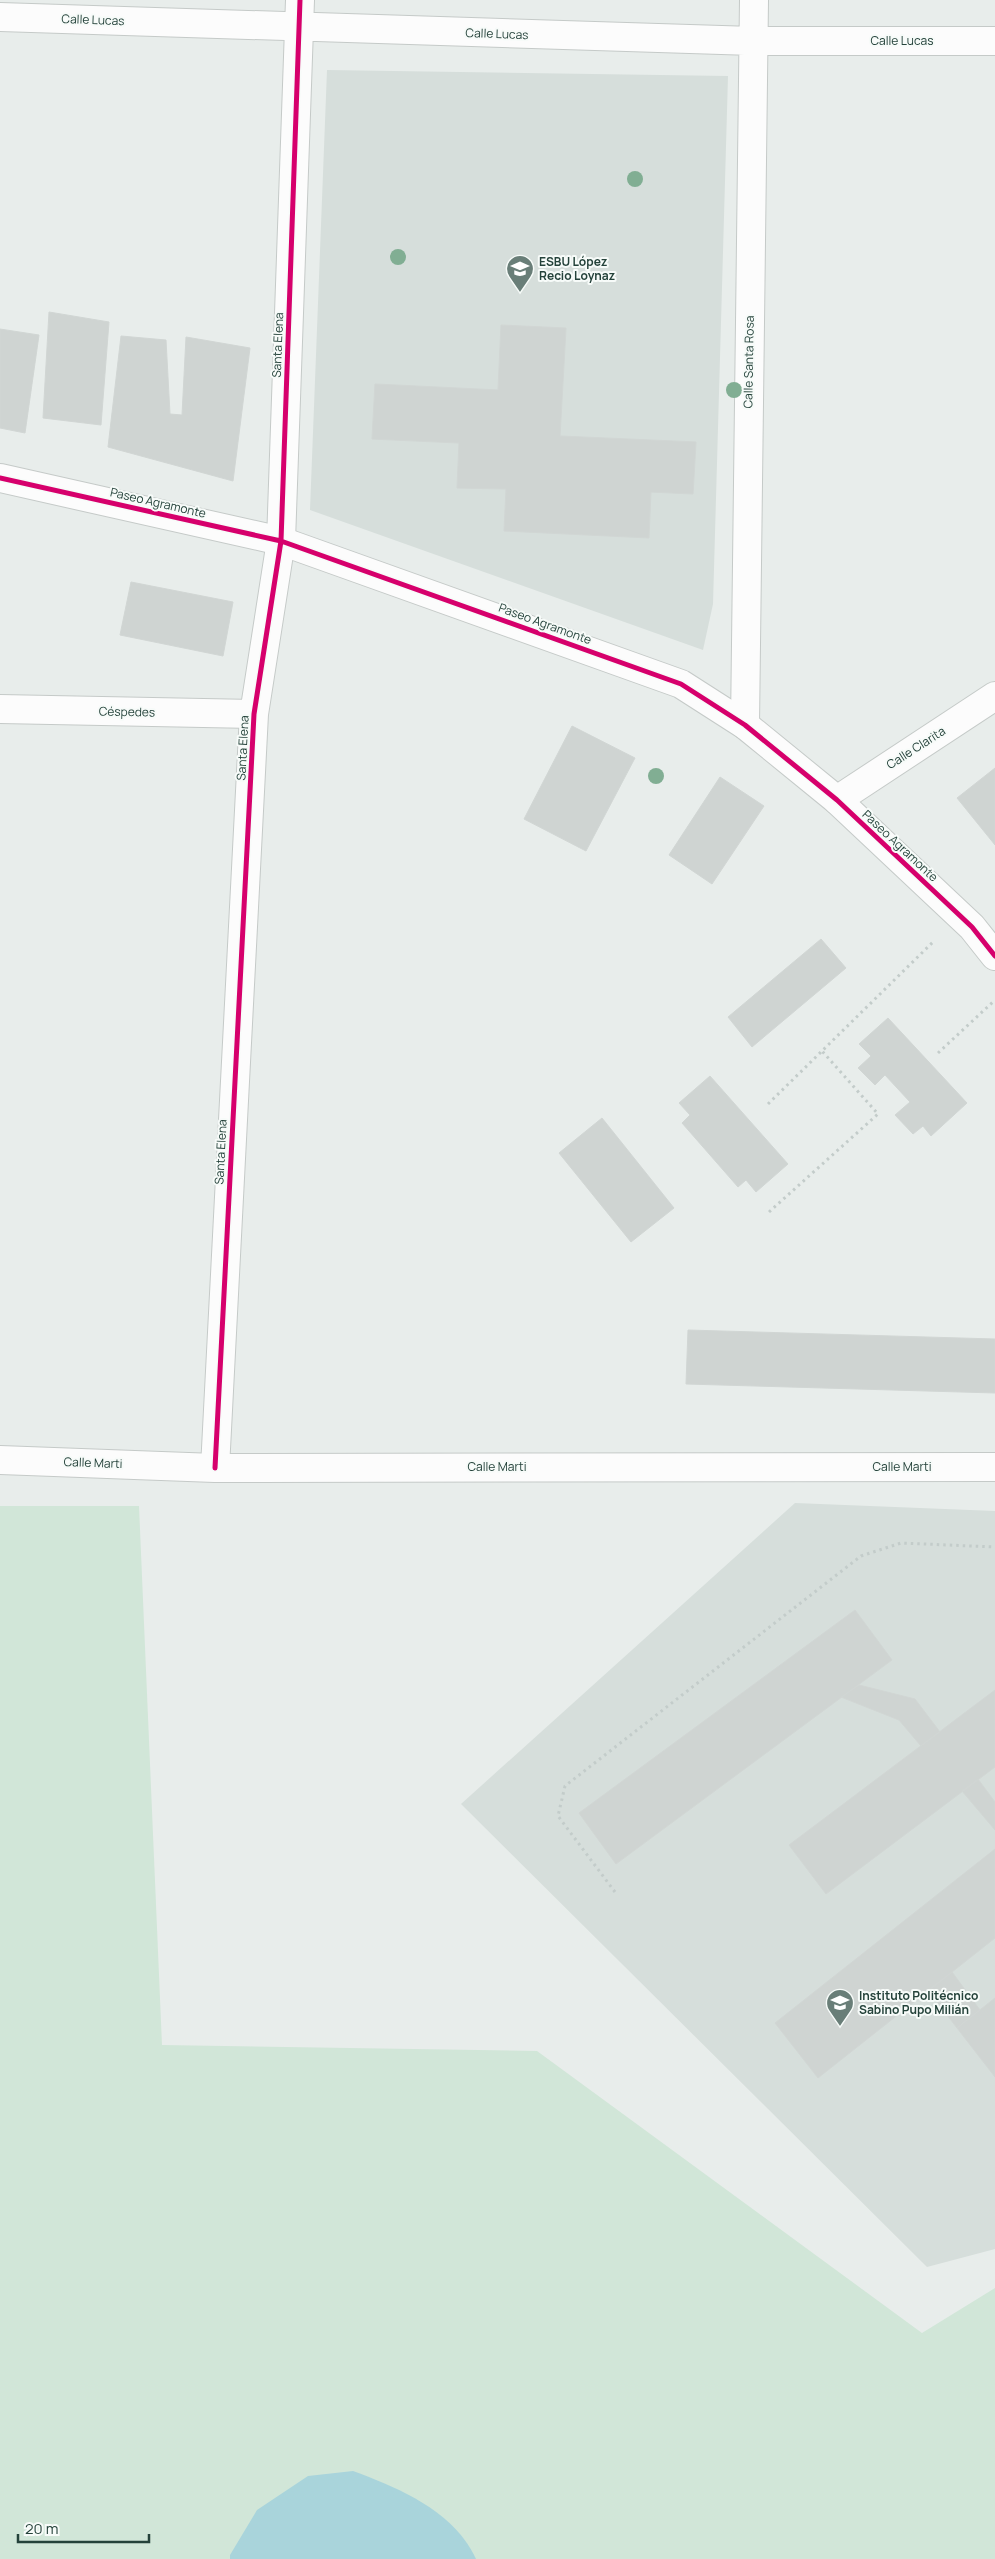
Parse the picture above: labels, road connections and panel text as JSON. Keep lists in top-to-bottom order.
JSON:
{
  "streets": {
    "street": [
      "Calle Lucas",
      "Santa Elena",
      "Calle Santa Rosa",
      "Paseo Agramonte",
      "Céspedes",
      "Calle Clarita",
      "Calle Marti"
    ]
  },
  "crossings": [
    ["Calle Lucas", "Santa Elena"],
    ["Calle Lucas", "Calle Santa Rosa"],
    ["Santa Elena", "Paseo Agramonte"],
    ["Santa Elena", "Céspedes"],
    ["Santa Elena", "Calle Marti"],
    ["Calle Santa Rosa", "Paseo Agramonte"],
    ["Paseo Agramonte", "Calle Clarita"]
  ],
  "places": {
    "school or university": ["ESBU López Recio Loynaz", "Instituto Politécnico Sabino Pupo Milián"]
  },
  "scale_bar": "20 m"
}
